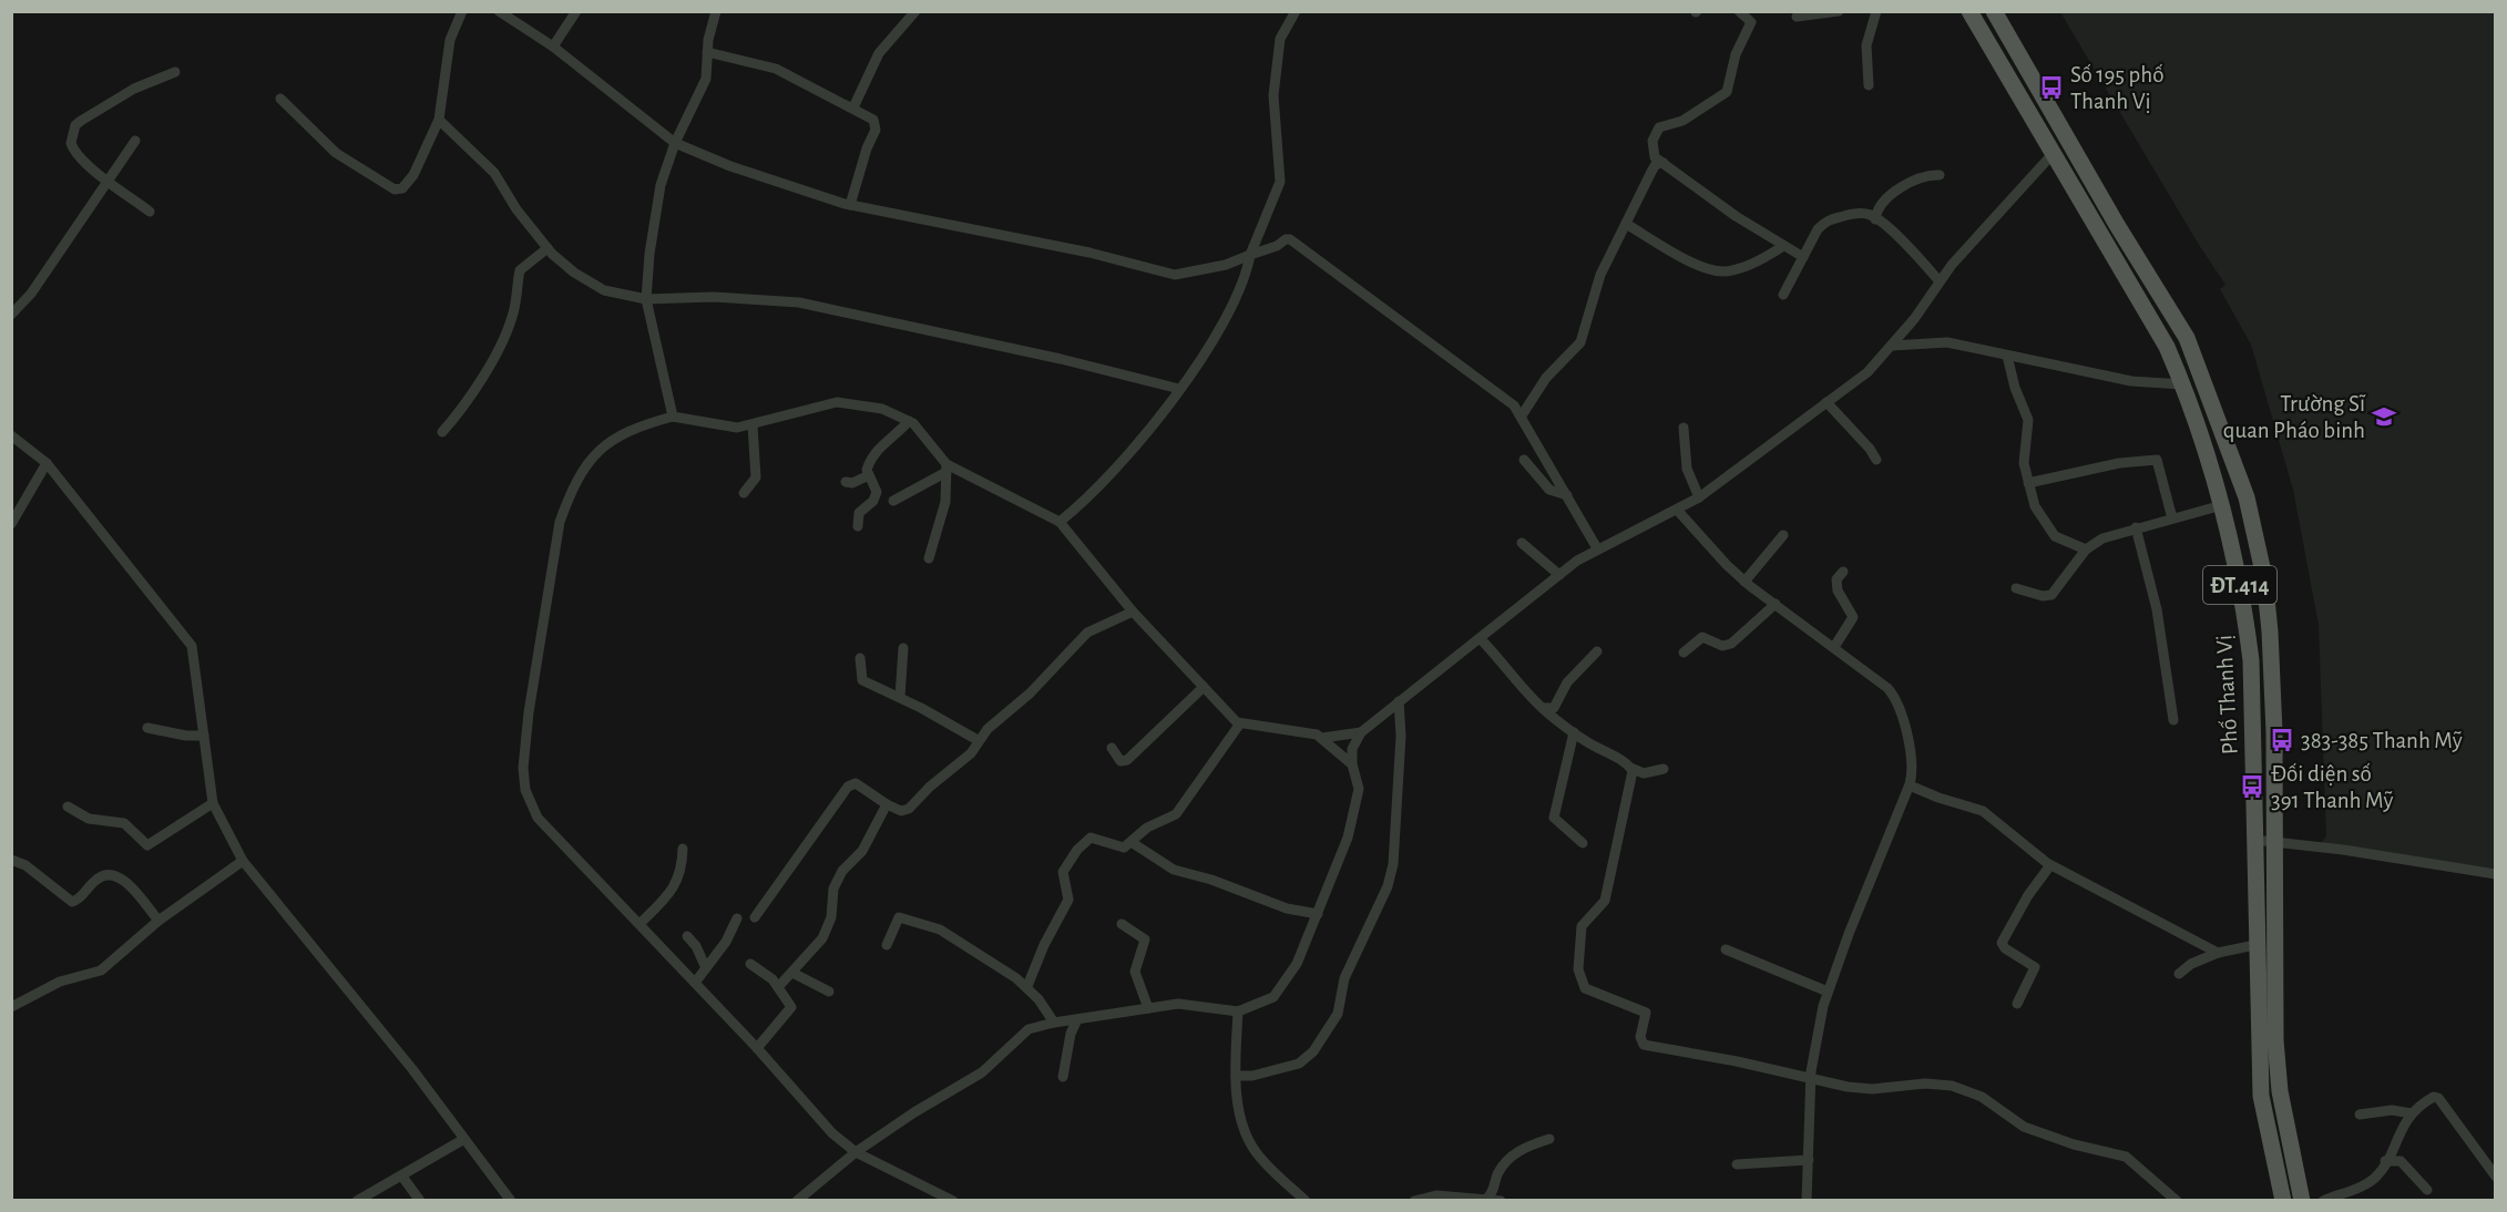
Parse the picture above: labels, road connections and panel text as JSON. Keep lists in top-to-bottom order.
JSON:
{
  "streets": {
    "main road": ["ĐT.414", "Phố Thanh Vị"]
  },
  "places": {
    "bus stop": ["Số 195 phố Thanh Vị", "383-385 Thanh Mỹ", "Đối diện số 391 Thanh Mỹ"],
    "school or university": ["Trường Sĩ quan Pháo binh"]
  }
}
